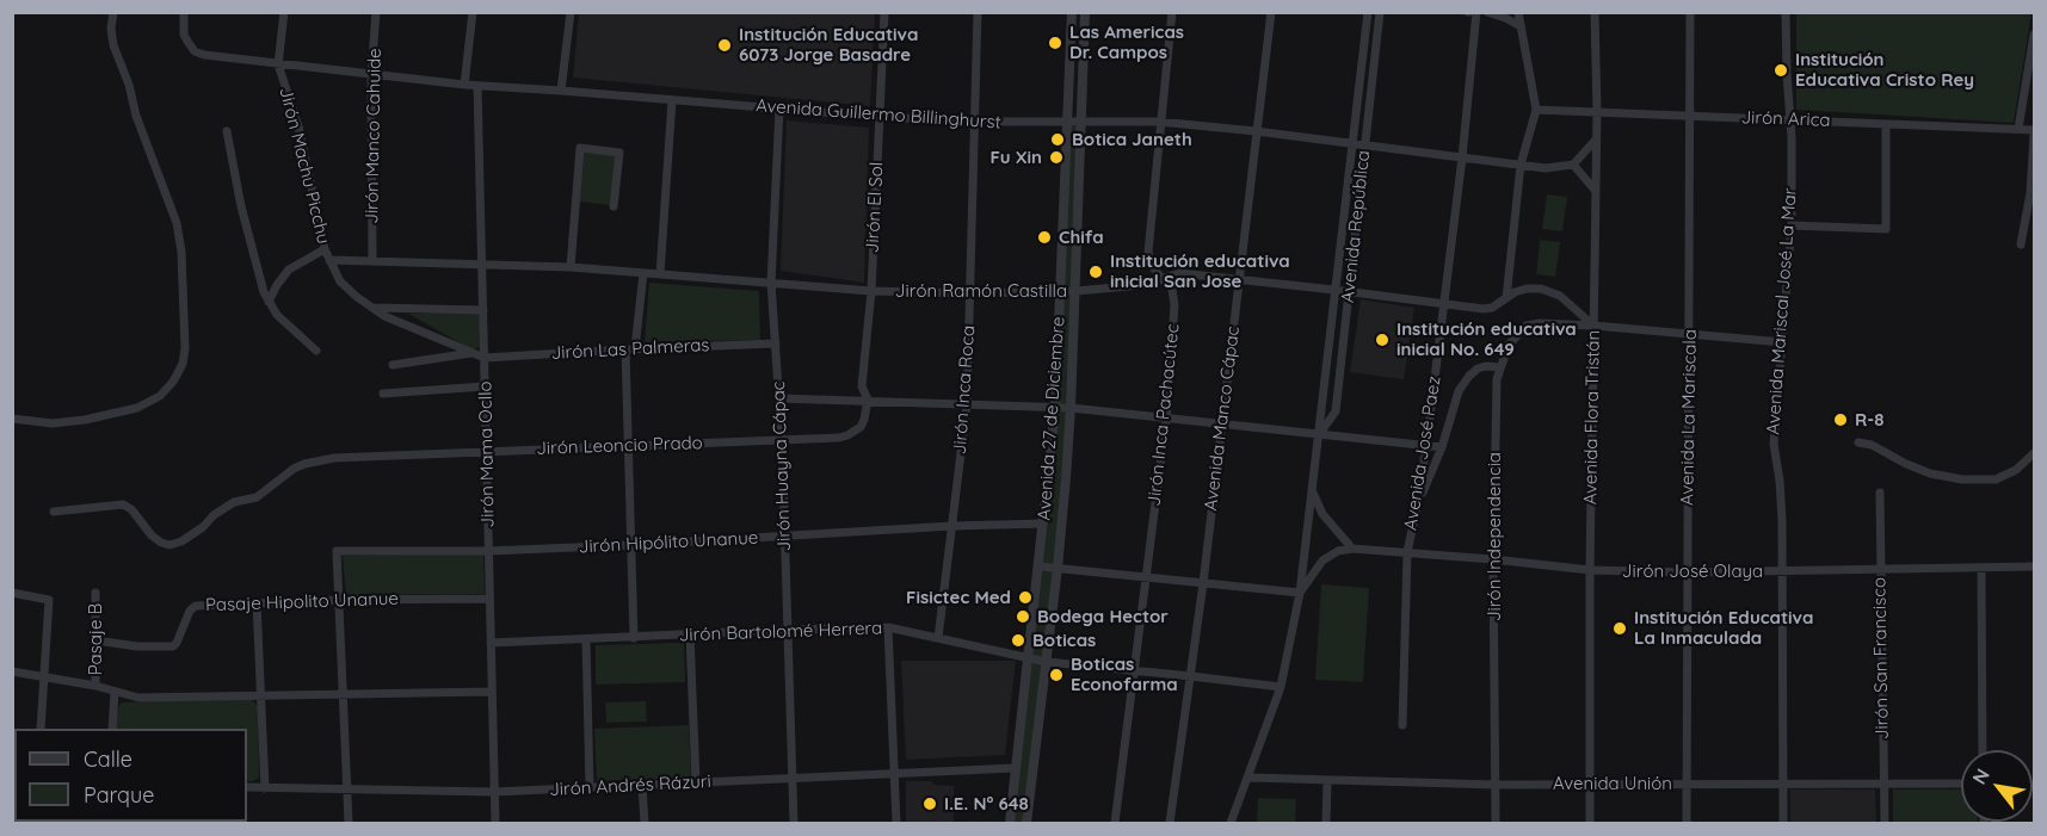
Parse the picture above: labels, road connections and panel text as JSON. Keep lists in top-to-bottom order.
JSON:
{
  "streets": {
    "street": [
      "Avenida Guillermo Billinghurst",
      "Jirón Arica",
      "Jirón Manco Cahuide",
      "Jirón Machu Picchu",
      "Jirón El Sol",
      "Avenida República",
      "Jirón Ramón Castilla",
      "Avenida Mariscal José La Mar",
      "Jirón Las Palmeras",
      "Jirón Inca Roca",
      "Jirón Inca Pachacútec",
      "Avenida Flora Tristán",
      "Avenida La Mariscala",
      "Avenida 27 de Diciembre",
      "Avenida Manco Cápac",
      "Jirón Leoncio Prado",
      "Avenida José Paez",
      "Jirón Mama Ocllo",
      "Jirón Huayna Cápac",
      "Jirón Independencia",
      "Jirón Hipólito Unanue",
      "Jirón José Olaya",
      "Pasaje Hipolito Unanue",
      "Jirón Bartolomé Herrera",
      "Pasaje B",
      "Jirón San Francisco",
      "Avenida Unión",
      "Jirón Andrés Rázuri"
    ]
  },
  "crossings": [
    ["Avenida Guillermo Billinghurst", "Jirón Manco Cahuide"],
    ["Avenida Guillermo Billinghurst", "Jirón Machu Picchu"],
    ["Avenida Guillermo Billinghurst", "Jirón El Sol"],
    ["Avenida Guillermo Billinghurst", "Avenida República"],
    ["Avenida Guillermo Billinghurst", "Jirón Inca Roca"],
    ["Avenida Guillermo Billinghurst", "Jirón Inca Pachacútec"],
    ["Avenida Guillermo Billinghurst", "Avenida 27 de Diciembre"],
    ["Avenida Guillermo Billinghurst", "Avenida Manco Cápac"],
    ["Avenida Guillermo Billinghurst", "Avenida José Paez"],
    ["Avenida Guillermo Billinghurst", "Jirón Mama Ocllo"],
    ["Avenida Guillermo Billinghurst", "Jirón Huayna Cápac"],
    ["Jirón Arica", "Avenida Mariscal José La Mar"],
    ["Jirón Arica", "Avenida Flora Tristán"],
    ["Jirón Arica", "Avenida La Mariscala"],
    ["Jirón Manco Cahuide", "Jirón Ramón Castilla"],
    ["Jirón Machu Picchu", "Jirón Ramón Castilla"],
    ["Jirón Machu Picchu", "Jirón Las Palmeras"],
    ["Jirón Machu Picchu", "Jirón Mama Ocllo"],
    ["Jirón El Sol", "Jirón Ramón Castilla"],
    ["Jirón El Sol", "Jirón Leoncio Prado"],
    ["Avenida República", "Jirón Ramón Castilla"],
    ["Avenida República", "Jirón José Olaya"],
    ["Avenida República", "Jirón Bartolomé Herrera"],
    ["Avenida República", "Avenida Unión"],
    ["Jirón Ramón Castilla", "Jirón Inca Roca"],
    ["Jirón Ramón Castilla", "Jirón Inca Pachacútec"],
    ["Jirón Ramón Castilla", "Avenida Flora Tristán"],
    ["Jirón Ramón Castilla", "Avenida 27 de Diciembre"],
    ["Jirón Ramón Castilla", "Avenida Manco Cápac"],
    ["Jirón Ramón Castilla", "Avenida José Paez"],
    ["Jirón Ramón Castilla", "Jirón Mama Ocllo"],
    ["Jirón Ramón Castilla", "Jirón Huayna Cápac"],
    ["Jirón Ramón Castilla", "Jirón Independencia"],
    ["Avenida Mariscal José La Mar", "Jirón José Olaya"],
    ["Avenida Mariscal José La Mar", "Avenida Unión"],
    ["Jirón Las Palmeras", "Jirón Mama Ocllo"],
    ["Jirón Las Palmeras", "Jirón Huayna Cápac"],
    ["Jirón Inca Roca", "Jirón Hipólito Unanue"],
    ["Jirón Inca Roca", "Jirón Bartolomé Herrera"],
    ["Jirón Inca Pachacútec", "Jirón Bartolomé Herrera"],
    ["Avenida Flora Tristán", "Jirón Independencia"],
    ["Avenida Flora Tristán", "Jirón José Olaya"],
    ["Avenida Flora Tristán", "Avenida Unión"],
    ["Avenida La Mariscala", "Jirón José Olaya"],
    ["Avenida La Mariscala", "Avenida Unión"],
    ["Avenida 27 de Diciembre", "Jirón Hipólito Unanue"],
    ["Avenida 27 de Diciembre", "Jirón Bartolomé Herrera"],
    ["Avenida 27 de Diciembre", "Jirón Andrés Rázuri"],
    ["Avenida Manco Cápac", "Jirón Bartolomé Herrera"],
    ["Jirón Leoncio Prado", "Jirón Mama Ocllo"],
    ["Jirón Leoncio Prado", "Jirón Huayna Cápac"],
    ["Avenida José Paez", "Jirón José Olaya"],
    ["Jirón Mama Ocllo", "Jirón Hipólito Unanue"],
    ["Jirón Mama Ocllo", "Pasaje Hipolito Unanue"],
    ["Jirón Mama Ocllo", "Jirón Bartolomé Herrera"],
    ["Jirón Mama Ocllo", "Jirón Andrés Rázuri"],
    ["Jirón Huayna Cápac", "Jirón Hipólito Unanue"],
    ["Jirón Huayna Cápac", "Jirón Bartolomé Herrera"],
    ["Jirón Huayna Cápac", "Jirón Andrés Rázuri"],
    ["Jirón Independencia", "Jirón José Olaya"],
    ["Jirón Independencia", "Avenida Unión"],
    ["Jirón Hipólito Unanue", "Pasaje Hipolito Unanue"],
    ["Jirón José Olaya", "Jirón San Francisco"],
    ["Pasaje Hipolito Unanue", "Pasaje B"],
    ["Jirón San Francisco", "Avenida Unión"]
  ],
  "places": [
    "Las Americas Dr. Campos",
    "Institución Educativa 6073 Jorge Basadre",
    "Institución Educativa Cristo Rey",
    "Botica Janeth",
    "Fu Xin",
    "Chifa",
    "Institución educativa inicial San Jose",
    "Institución educativa inicial No. 649",
    "R-8",
    "Fisictec Med",
    "Bodega Hector",
    "Institución Educativa La Inmaculada",
    "Boticas",
    "Boticas Econofarma",
    "I.E. N° 648"
  ],
  "legend": ["Calle", "Parque"],
  "north": "top left"
}
